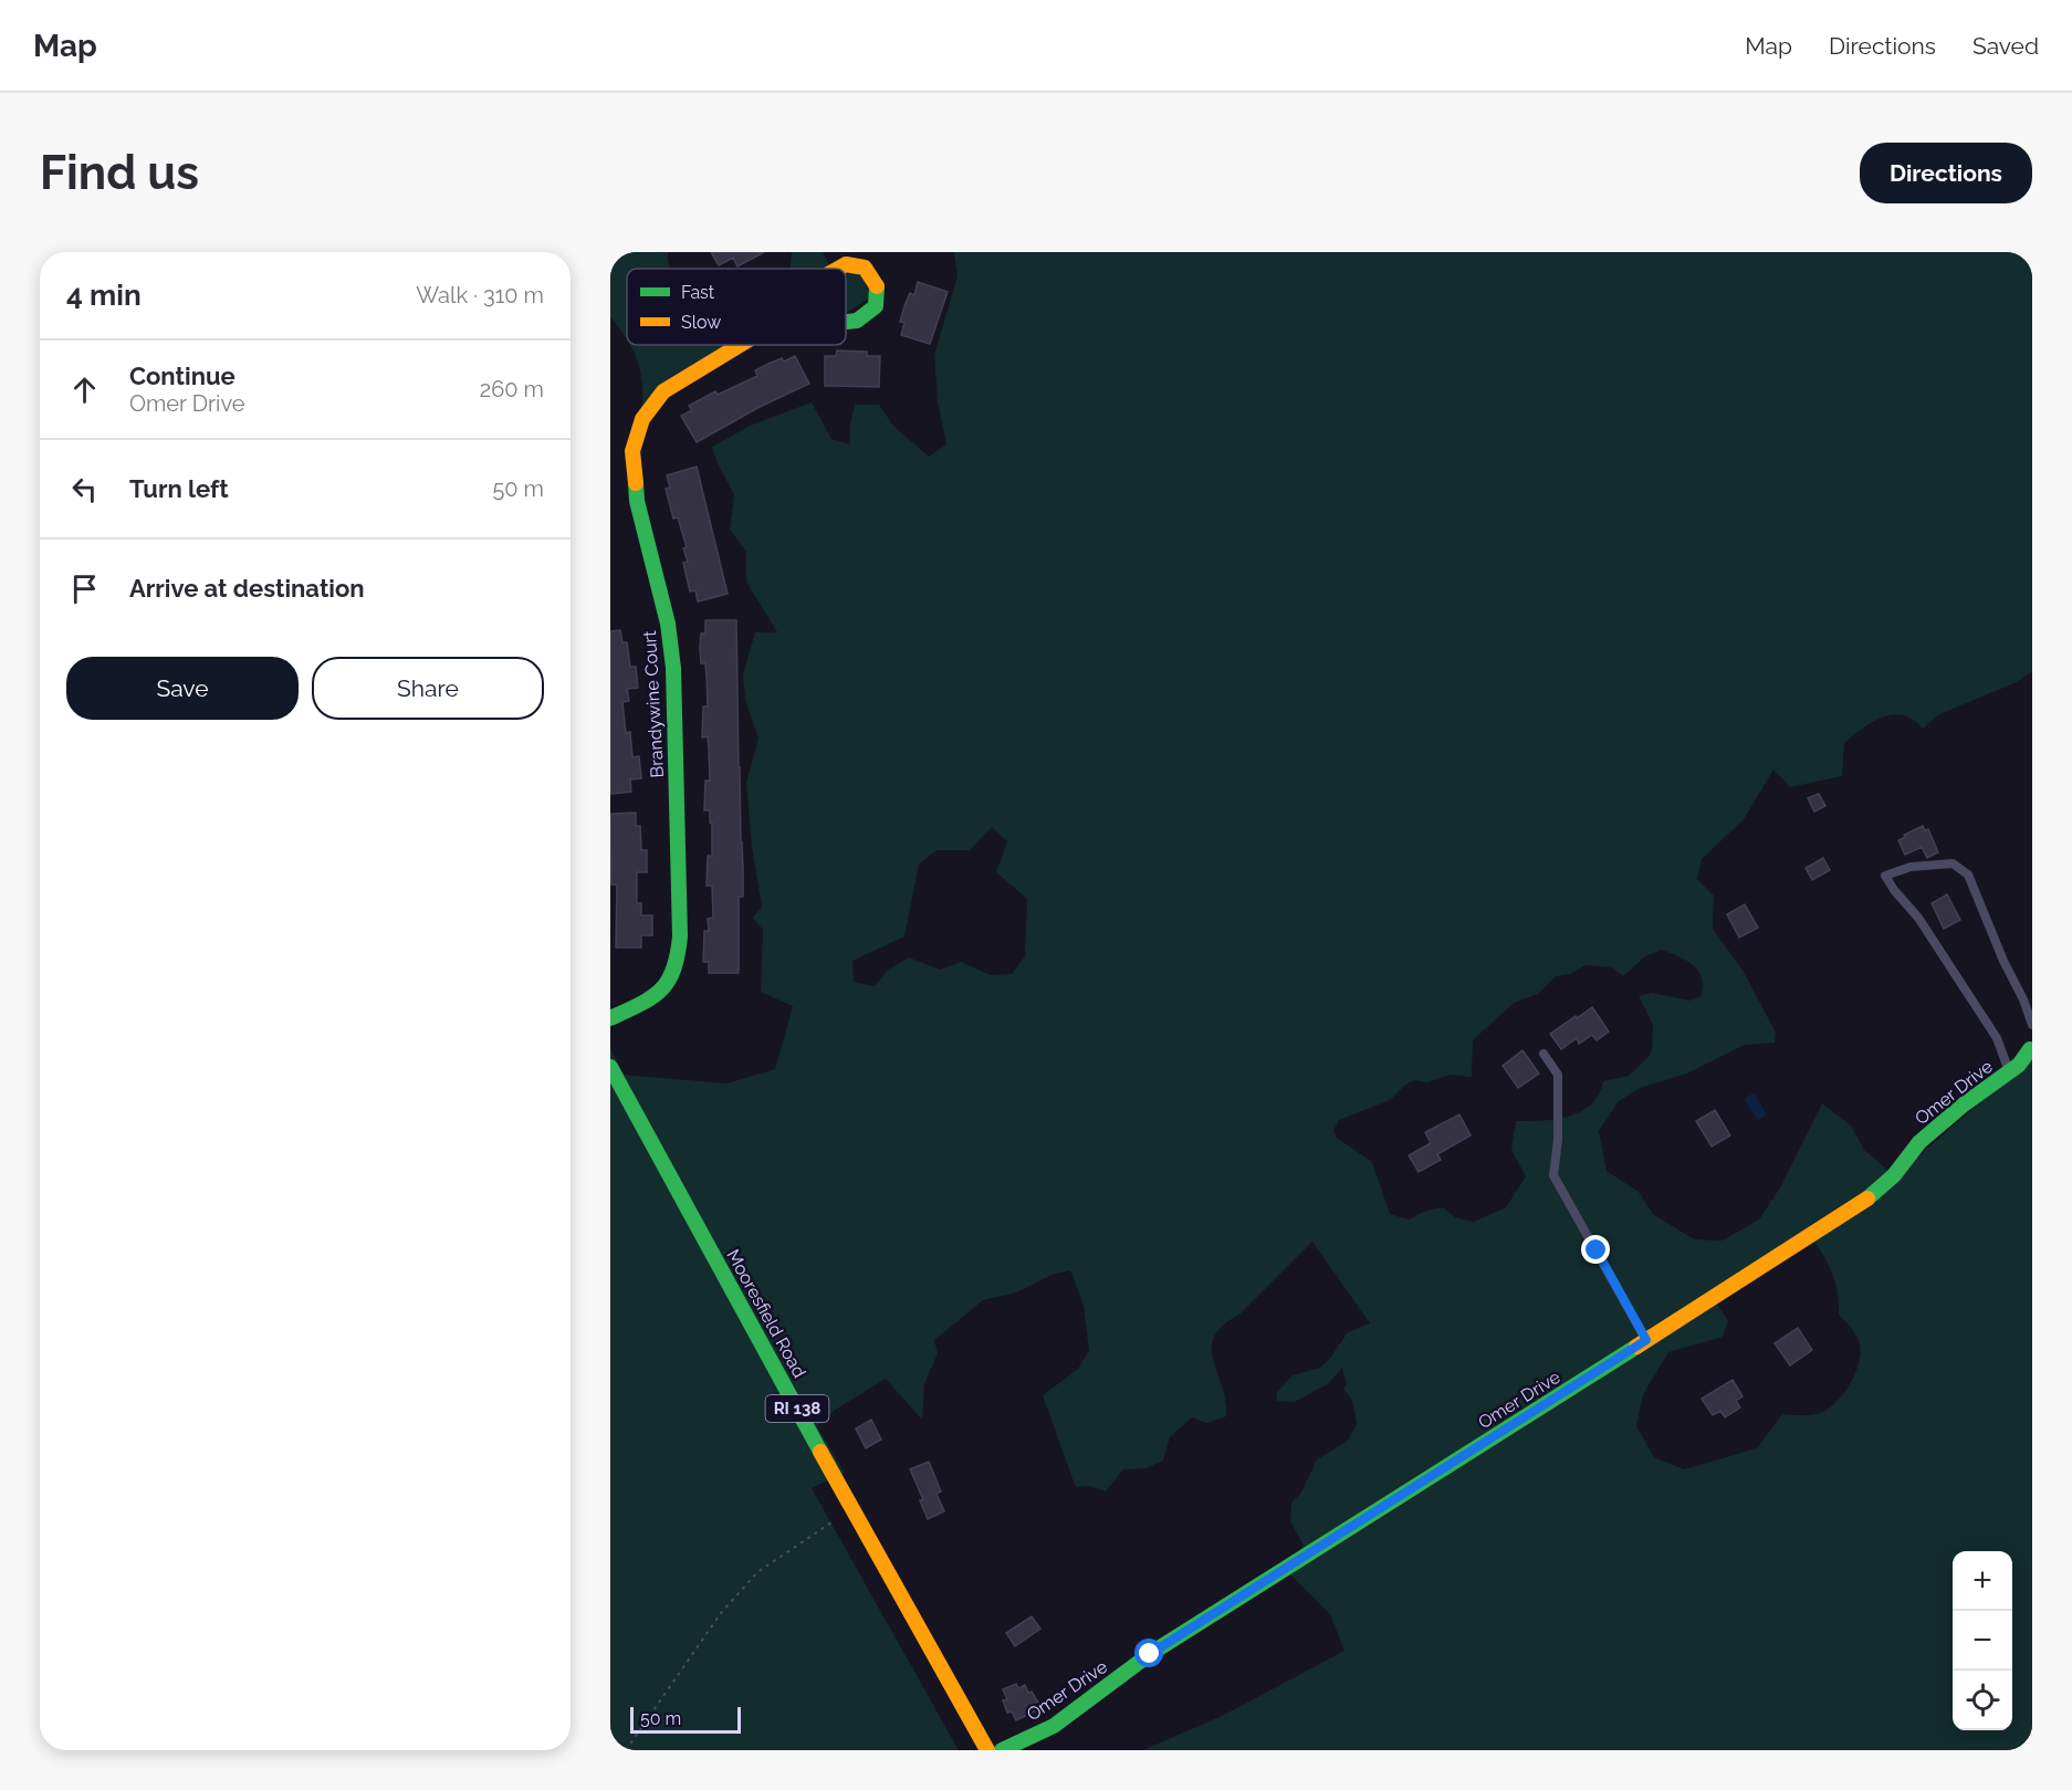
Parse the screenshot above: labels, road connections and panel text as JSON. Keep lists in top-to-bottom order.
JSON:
{
  "streets": {
    "street": [
      "Brandywine Court",
      "Omer Drive",
      "Mooresfield Road",
      "RI 138"
    ]
  },
  "legend": ["Fast", "Slow"],
  "scale_bar": "50 m",
  "page": {
    "header": "Map",
    "nav": ["Map", "Directions", "Saved"],
    "buttons": [
      "Directions",
      ["Save", "Share"]
    ],
    "title": "Find us",
    "heading": ["4 min", "Walk · 310 m"],
    "list": [
      ["Continue", "Omer Drive", "260 m"],
      ["Turn left", "50 m"],
      "Arrive at destination"
    ],
    "map_buttons": ["+", "−"],
    "scale": "50 m"
  }
}
